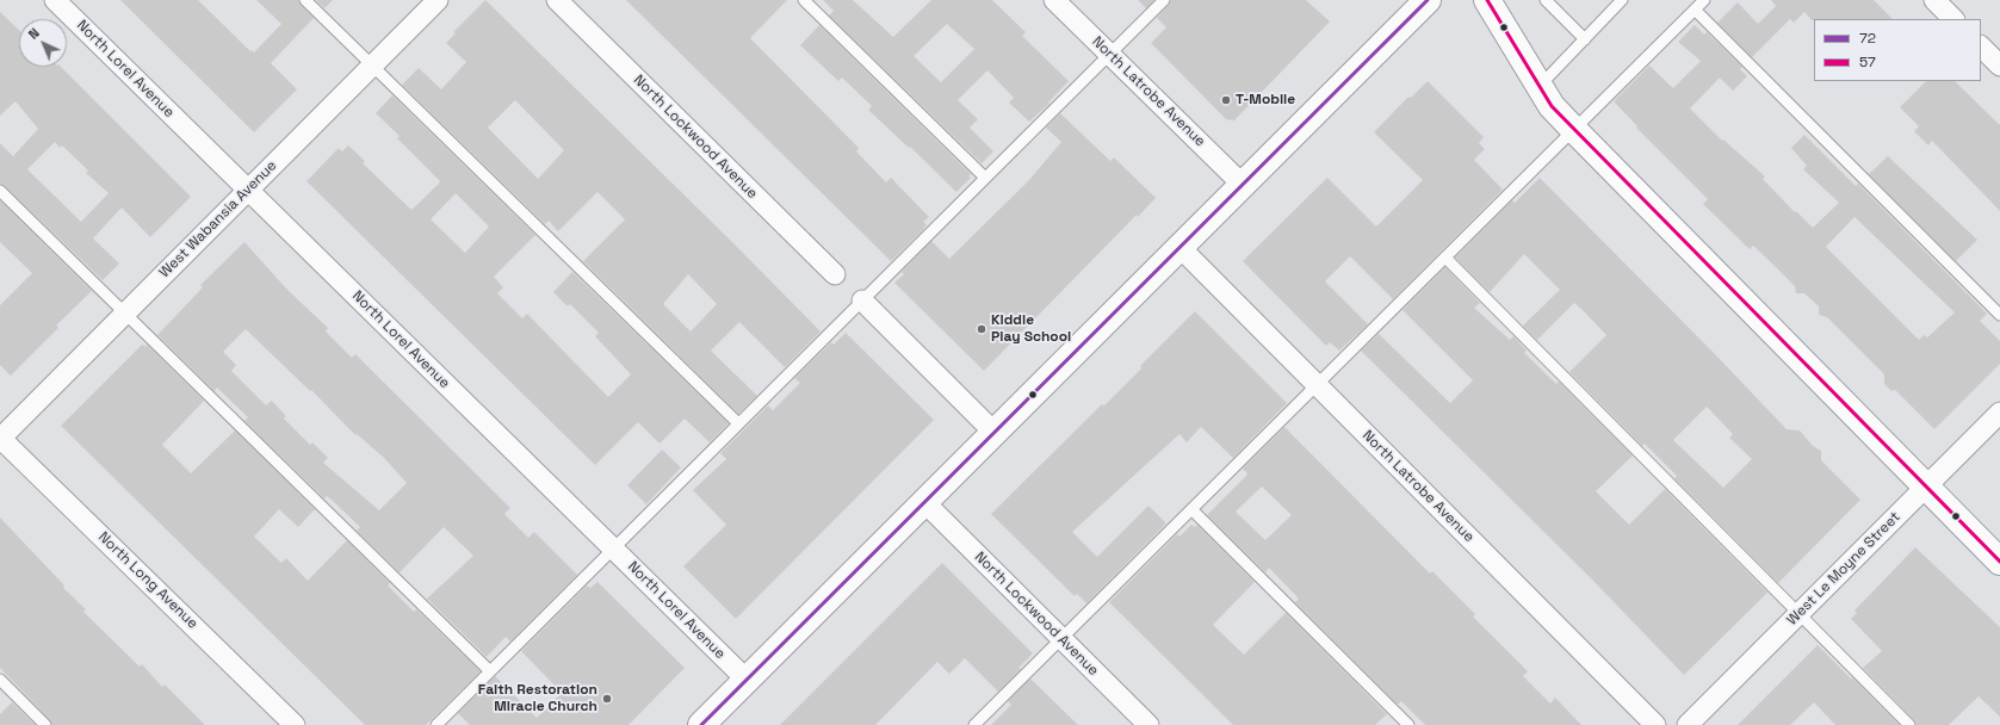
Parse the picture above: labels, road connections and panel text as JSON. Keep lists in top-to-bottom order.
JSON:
{
  "streets": {
    "street": [
      "North Lorel Avenue",
      "North Latrobe Avenue",
      "North Lockwood Avenue",
      "West Wabansia Avenue",
      "West Le Moyne Street",
      "North Long Avenue"
    ]
  },
  "crossings": [
    ["North Lorel Avenue", "West Wabansia Avenue"],
    ["West Wabansia Avenue", "North Long Avenue"]
  ],
  "places": ["T-Mobile", "Kiddie Play School", "Faith Restoration Miracle Church"],
  "lines": ["transit line 72", "transit line 57"],
  "legend": ["72", "57"],
  "north": "top left"
}
